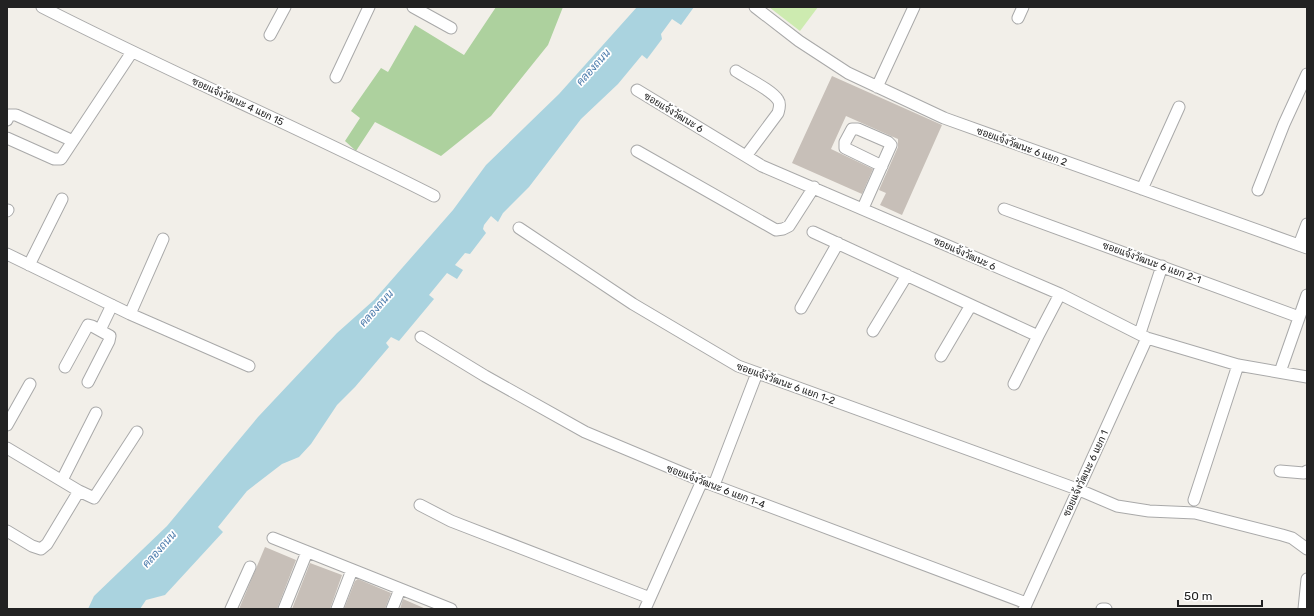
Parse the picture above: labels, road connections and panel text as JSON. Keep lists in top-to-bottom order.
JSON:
{
  "streets": {
    "street": [
      "ซอยแจ้งวัฒนะ 4 แยก 15",
      "ซอยแจ้งวัฒนะ 6",
      "ซอยแจ้งวัฒนะ 6 แยก 2",
      "ซอยแจ้งวัฒนะ 6 แยก 2-1",
      "ซอยแจ้งวัฒนะ 6 แยก 1-2",
      "ซอยแจ้งวัฒนะ 6 แยก 1",
      "ซอยแจ้งวัฒนะ 6 แยก 1-4"
    ]
  },
  "crossings": [
    ["ซอยแจ้งวัฒนะ 6", "ซอยแจ้งวัฒนะ 6 แยก 1"],
    ["ซอยแจ้งวัฒนะ 6 แยก 2-1", "ซอยแจ้งวัฒนะ 6 แยก 1"],
    ["ซอยแจ้งวัฒนะ 6 แยก 1-2", "ซอยแจ้งวัฒนะ 6 แยก 1"],
    ["ซอยแจ้งวัฒนะ 6 แยก 1", "ซอยแจ้งวัฒนะ 6 แยก 1-4"]
  ],
  "water": ["คลองถนน"],
  "scale_bar": "50 m"
}
